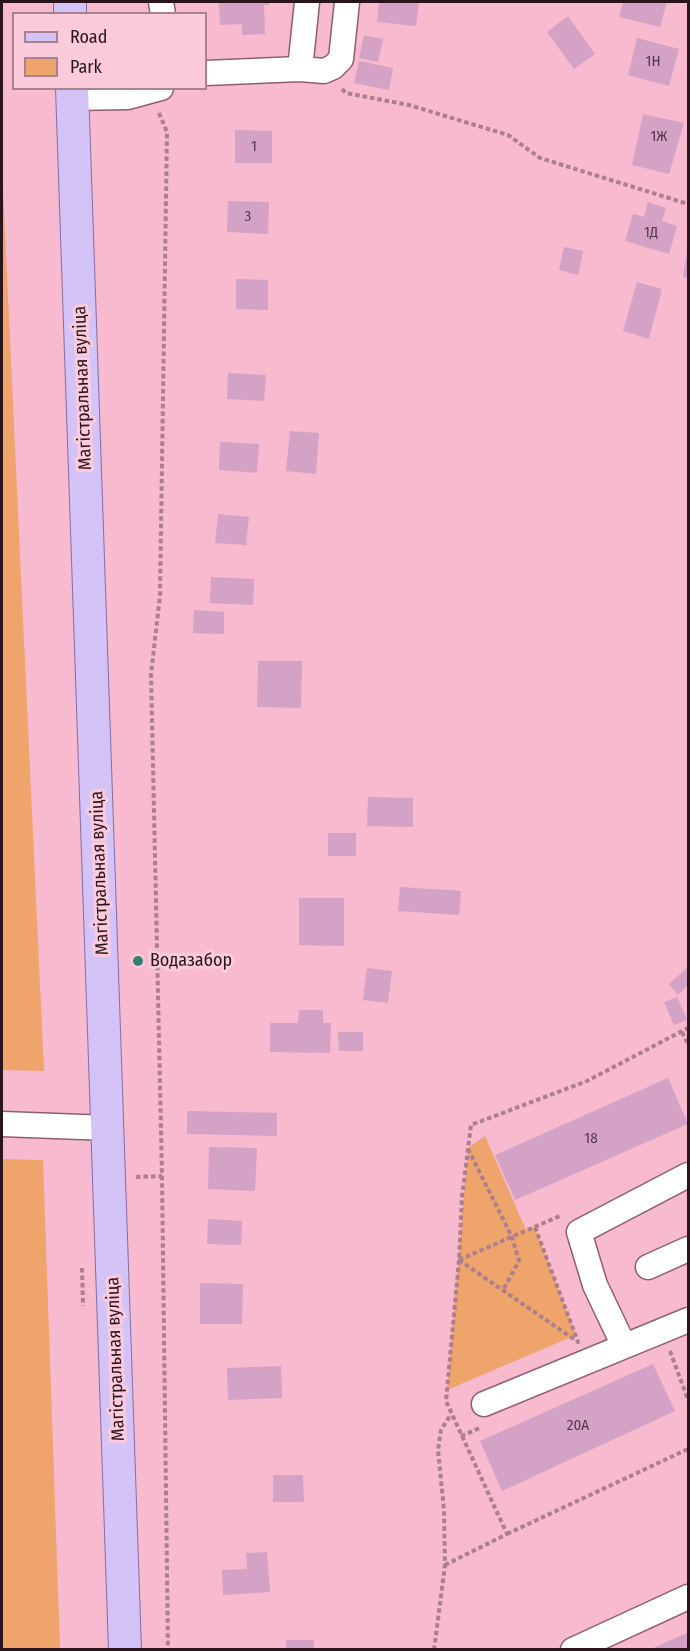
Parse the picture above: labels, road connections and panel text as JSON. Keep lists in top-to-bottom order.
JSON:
{
  "streets": {
    "main road": ["Магістральная вуліца"]
  },
  "places": ["Водазабор"],
  "house_numbers": [
    "1Н",
    "1Ж",
    "1",
    "3",
    "1Д",
    "18",
    "20А"
  ],
  "legend": ["Road", "Park"]
}
